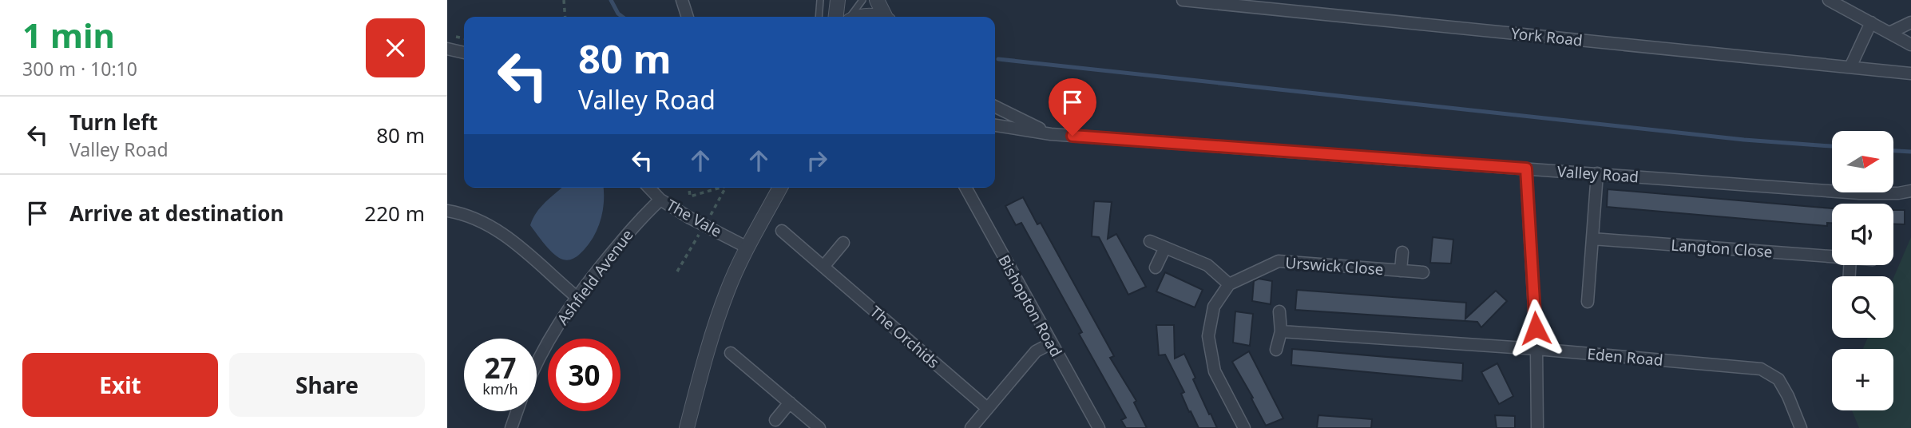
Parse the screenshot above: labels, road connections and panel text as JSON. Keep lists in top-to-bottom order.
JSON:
{
  "streets": {
    "street": [
      "York Road",
      "Valley Road",
      "The Vale",
      "Langton Close",
      "Urswick Close",
      "Ashfield Avenue",
      "Bishopton Road",
      "The Orchids",
      "Eden Road"
    ]
  },
  "crossings": [
    ["The Vale", "Ashfield Avenue"]
  ],
  "north": "right",
  "page": {
    "heading": ["1 min", "300 m · 10:10"],
    "turn": ["80 m", "Valley Road"],
    "list": [
      {
        "name": "Turn left",
        "note": "Valley Road",
        "value": "80 m"
      },
      {
        "name": "Arrive at destination",
        "value": "220 m"
      }
    ],
    "map_buttons": "+",
    "speed": "27 km/h",
    "limit": "30",
    "buttons": ["Exit", "Share"]
  }
}
